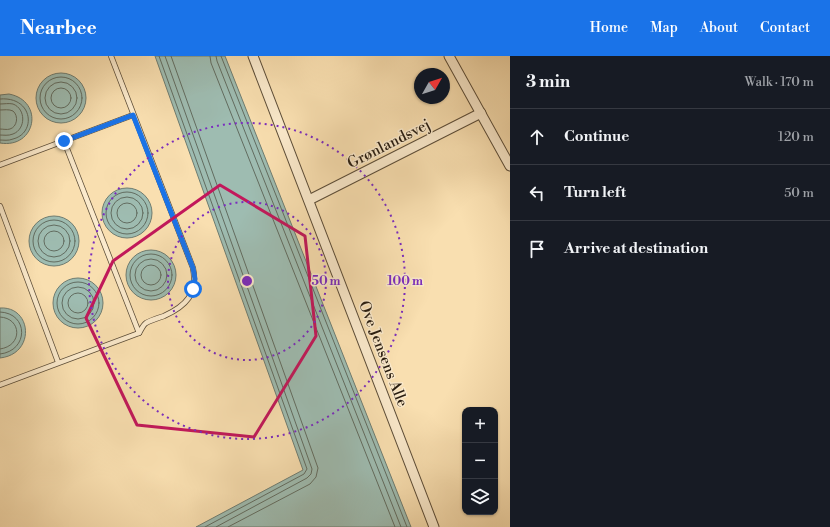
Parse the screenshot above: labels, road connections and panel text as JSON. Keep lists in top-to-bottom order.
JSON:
{
  "streets": {
    "street": ["Grønlandsvej", "Ove Jensens Alle"]
  },
  "crossings": [
    ["Grønlandsvej", "Ove Jensens Alle"]
  ],
  "north": "top right",
  "page": {
    "header": "Nearbee",
    "nav": [
      "Home",
      "Map",
      "About",
      "Contact"
    ],
    "heading": ["3 min", "Walk · 170 m"],
    "list": [
      ["Continue", "120 m"],
      ["Turn left", "50 m"],
      "Arrive at destination"
    ],
    "map_buttons": ["+", "−"]
  },
  "rings": ["50 m", "100 m"]
}
